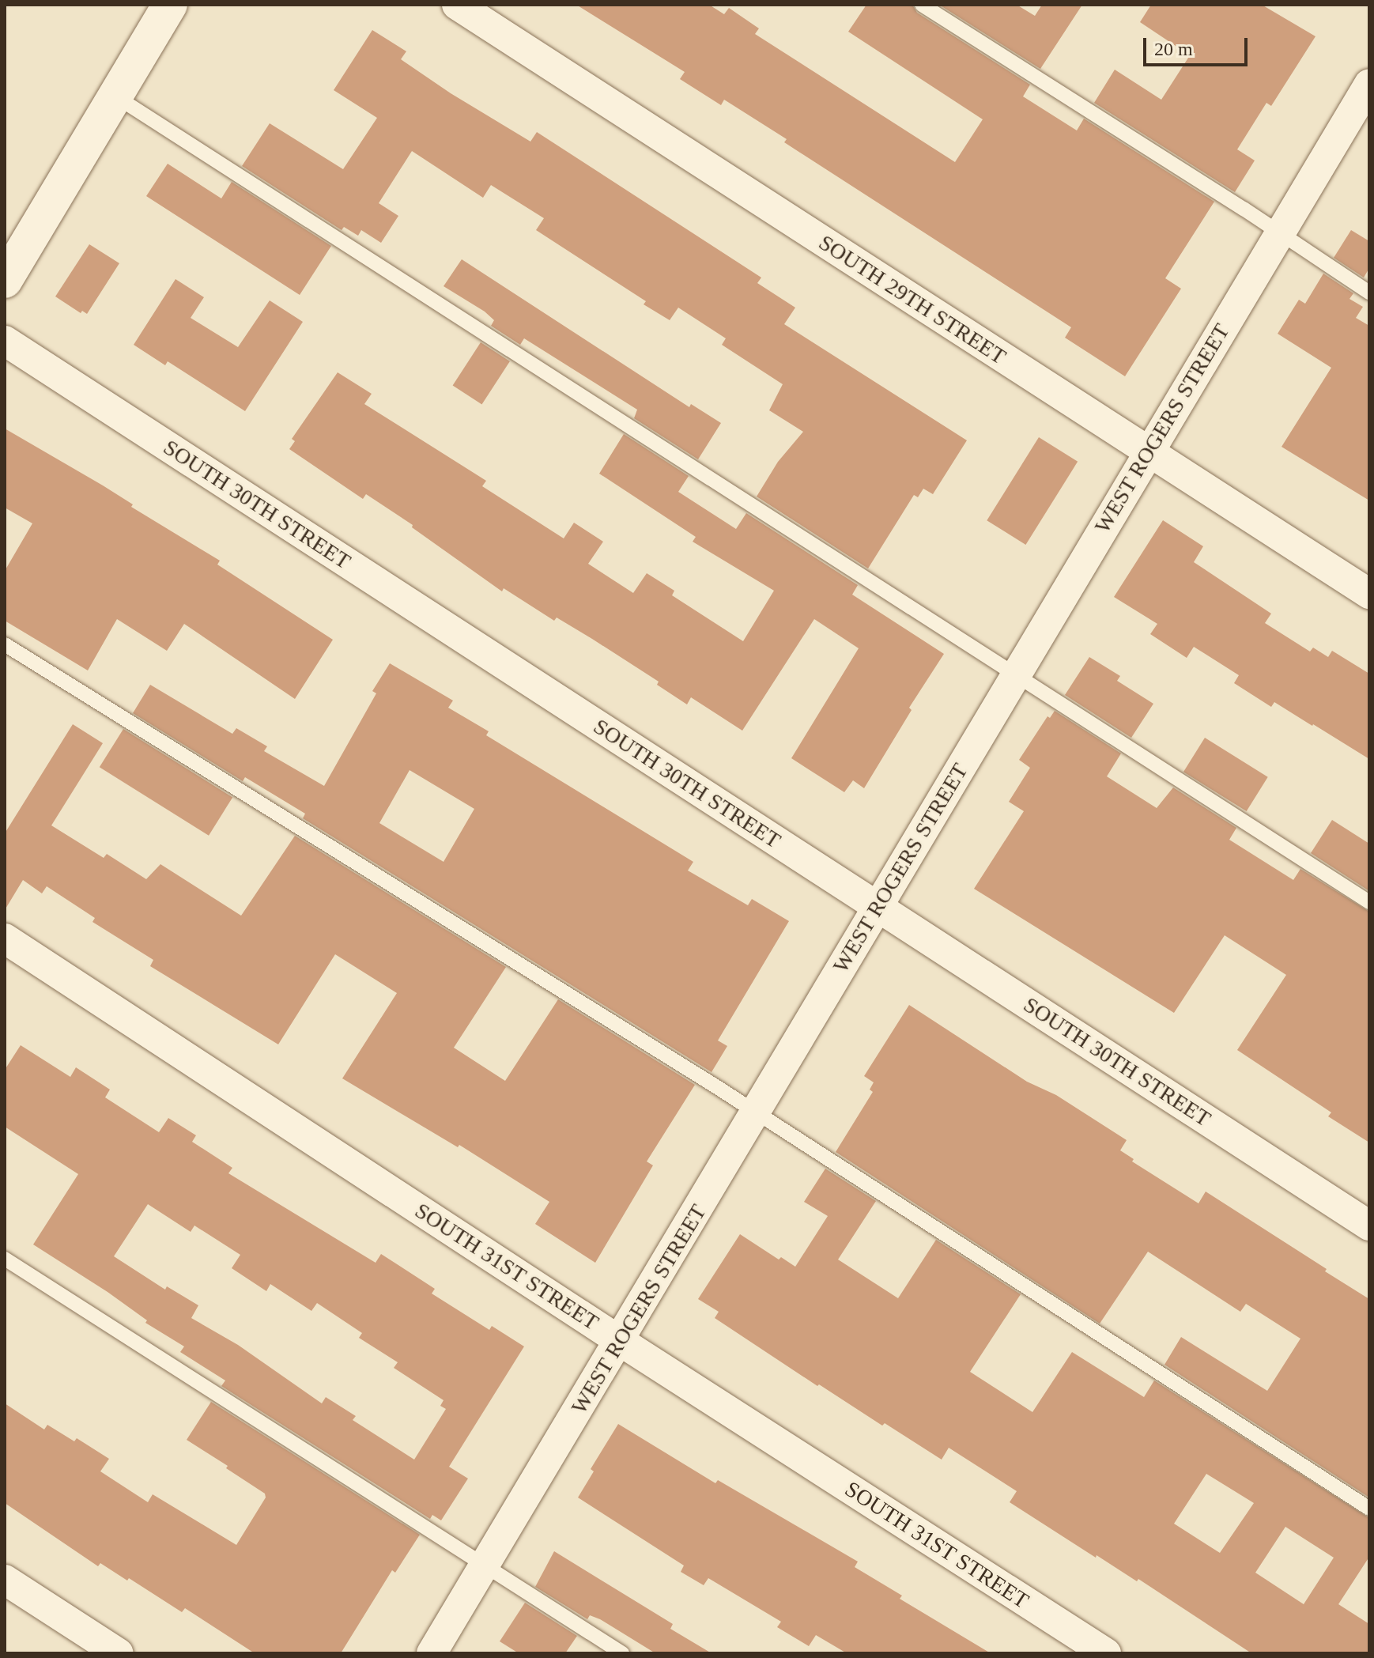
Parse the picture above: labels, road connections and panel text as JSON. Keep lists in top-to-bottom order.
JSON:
{
  "streets": {
    "street": [
      "SOUTH 29TH STREET",
      "WEST ROGERS STREET",
      "SOUTH 30TH STREET",
      "SOUTH 31ST STREET"
    ]
  },
  "crossings": [
    ["SOUTH 29TH STREET", "WEST ROGERS STREET"],
    ["WEST ROGERS STREET", "SOUTH 30TH STREET"],
    ["WEST ROGERS STREET", "SOUTH 31ST STREET"]
  ],
  "scale_bar": "20 m"
}
